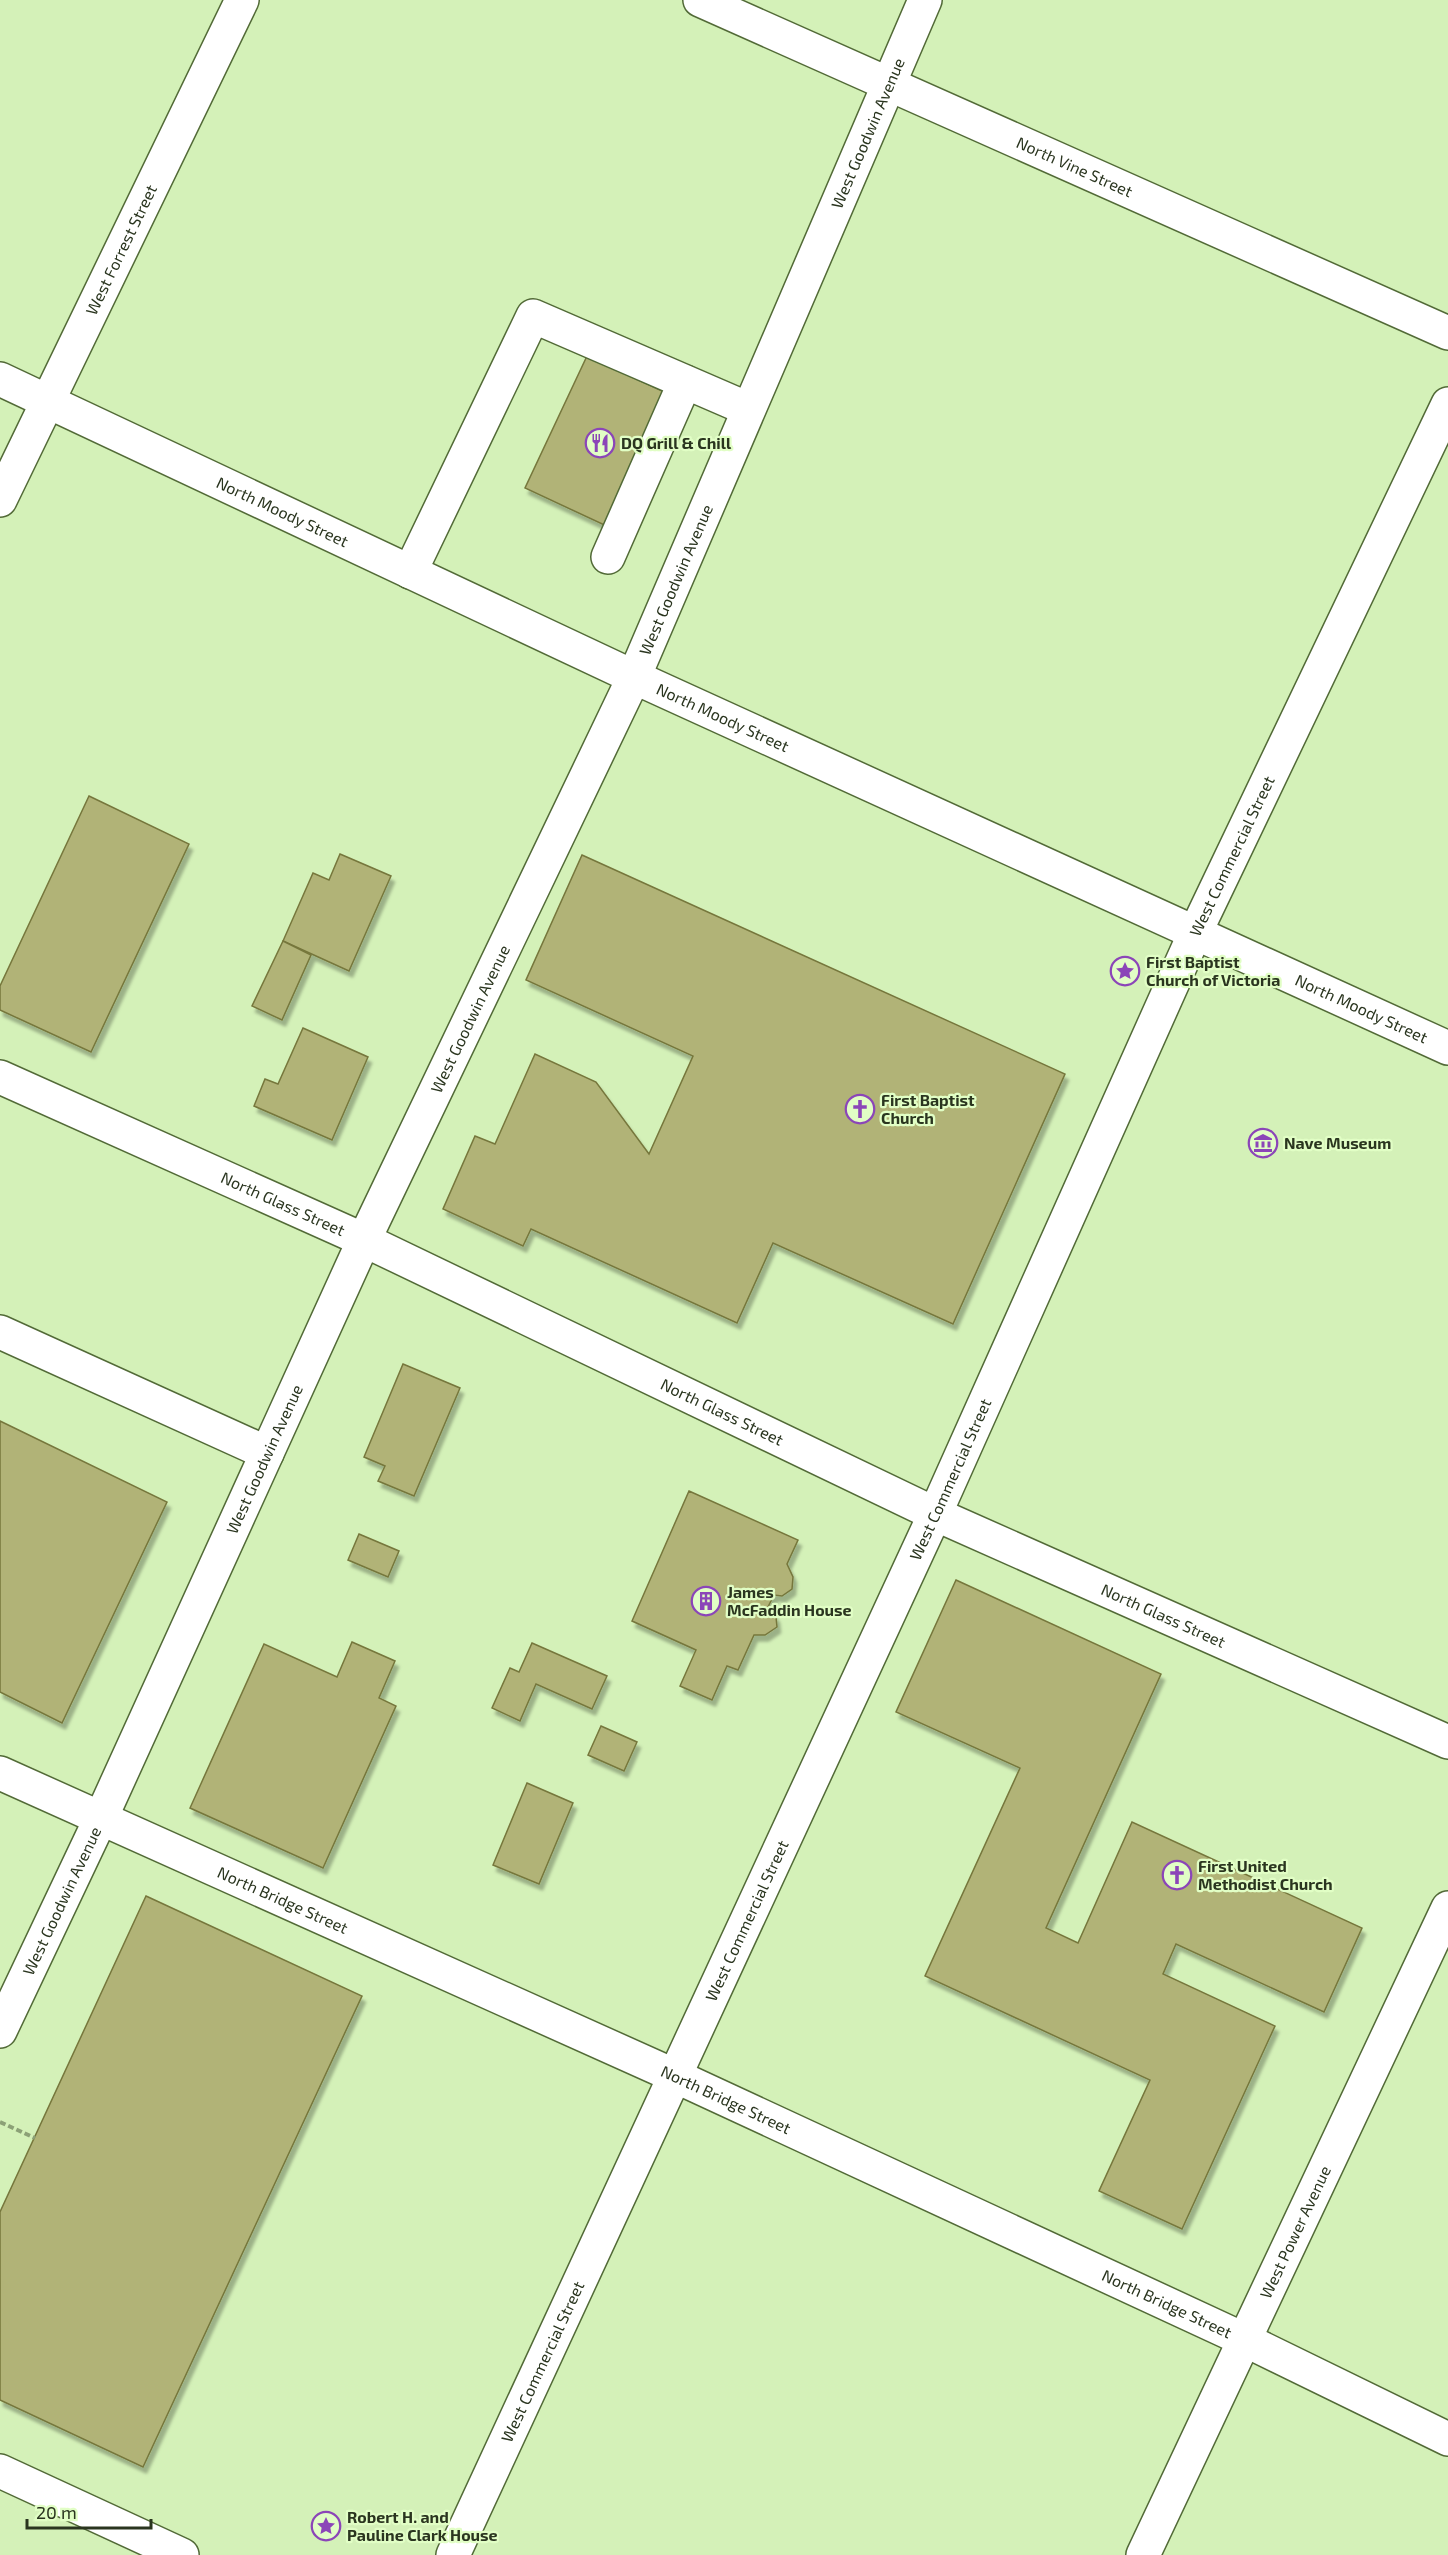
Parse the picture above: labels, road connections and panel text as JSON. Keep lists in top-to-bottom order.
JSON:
{
  "streets": {
    "street": [
      "West Goodwin Avenue",
      "North Vine Street",
      "West Forrest Street",
      "North Moody Street",
      "West Commercial Street",
      "North Glass Street",
      "North Bridge Street",
      "West Power Avenue"
    ]
  },
  "crossings": [
    ["West Goodwin Avenue", "North Vine Street"],
    ["West Goodwin Avenue", "North Moody Street"],
    ["West Goodwin Avenue", "North Glass Street"],
    ["West Goodwin Avenue", "North Bridge Street"],
    ["West Forrest Street", "North Moody Street"],
    ["North Moody Street", "West Commercial Street"],
    ["West Commercial Street", "North Glass Street"],
    ["West Commercial Street", "North Bridge Street"],
    ["North Bridge Street", "West Power Avenue"]
  ],
  "places": {
    "restaurant": ["DQ Grill & Chill"],
    "place": ["First Baptist Church of Victoria", "Robert H. and Pauline Clark House"],
    "church": ["First Baptist Church", "First United Methodist Church"],
    "museum": ["Nave Museum"],
    "building": ["James McFaddin House"]
  },
  "scale_bar": "20 m"
}
